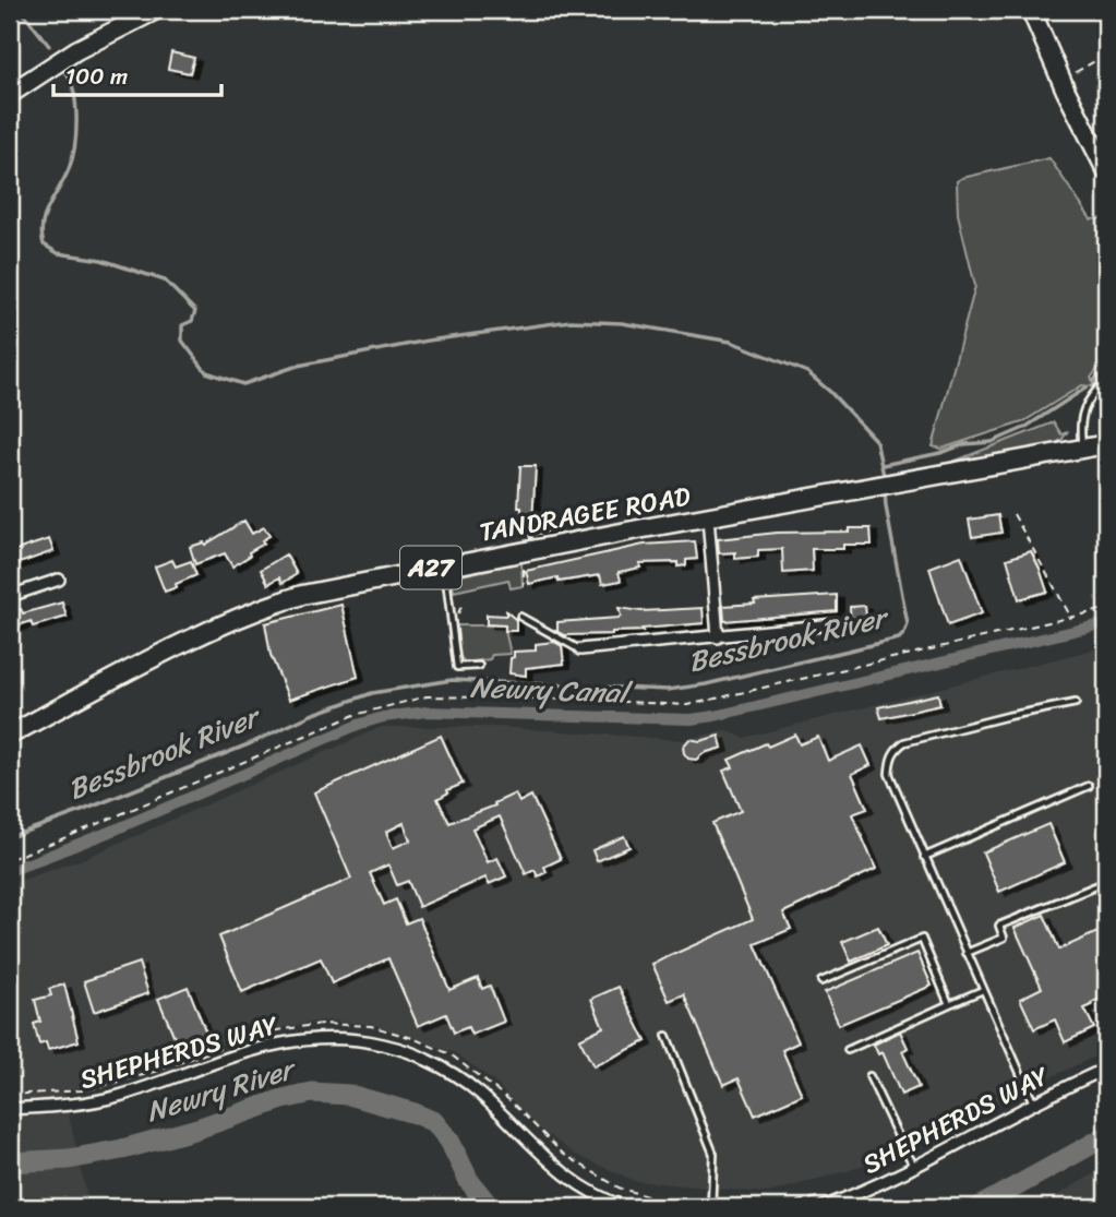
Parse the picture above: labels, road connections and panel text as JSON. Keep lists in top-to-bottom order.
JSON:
{
  "streets": {
    "highway": ["TANDRAGEE ROAD", "A27"],
    "street": ["SHEPHERDS WAY"]
  },
  "water": ["Bessbrook River", "Newry Canal", "Newry River"],
  "scale_bar": "100 m"
}
